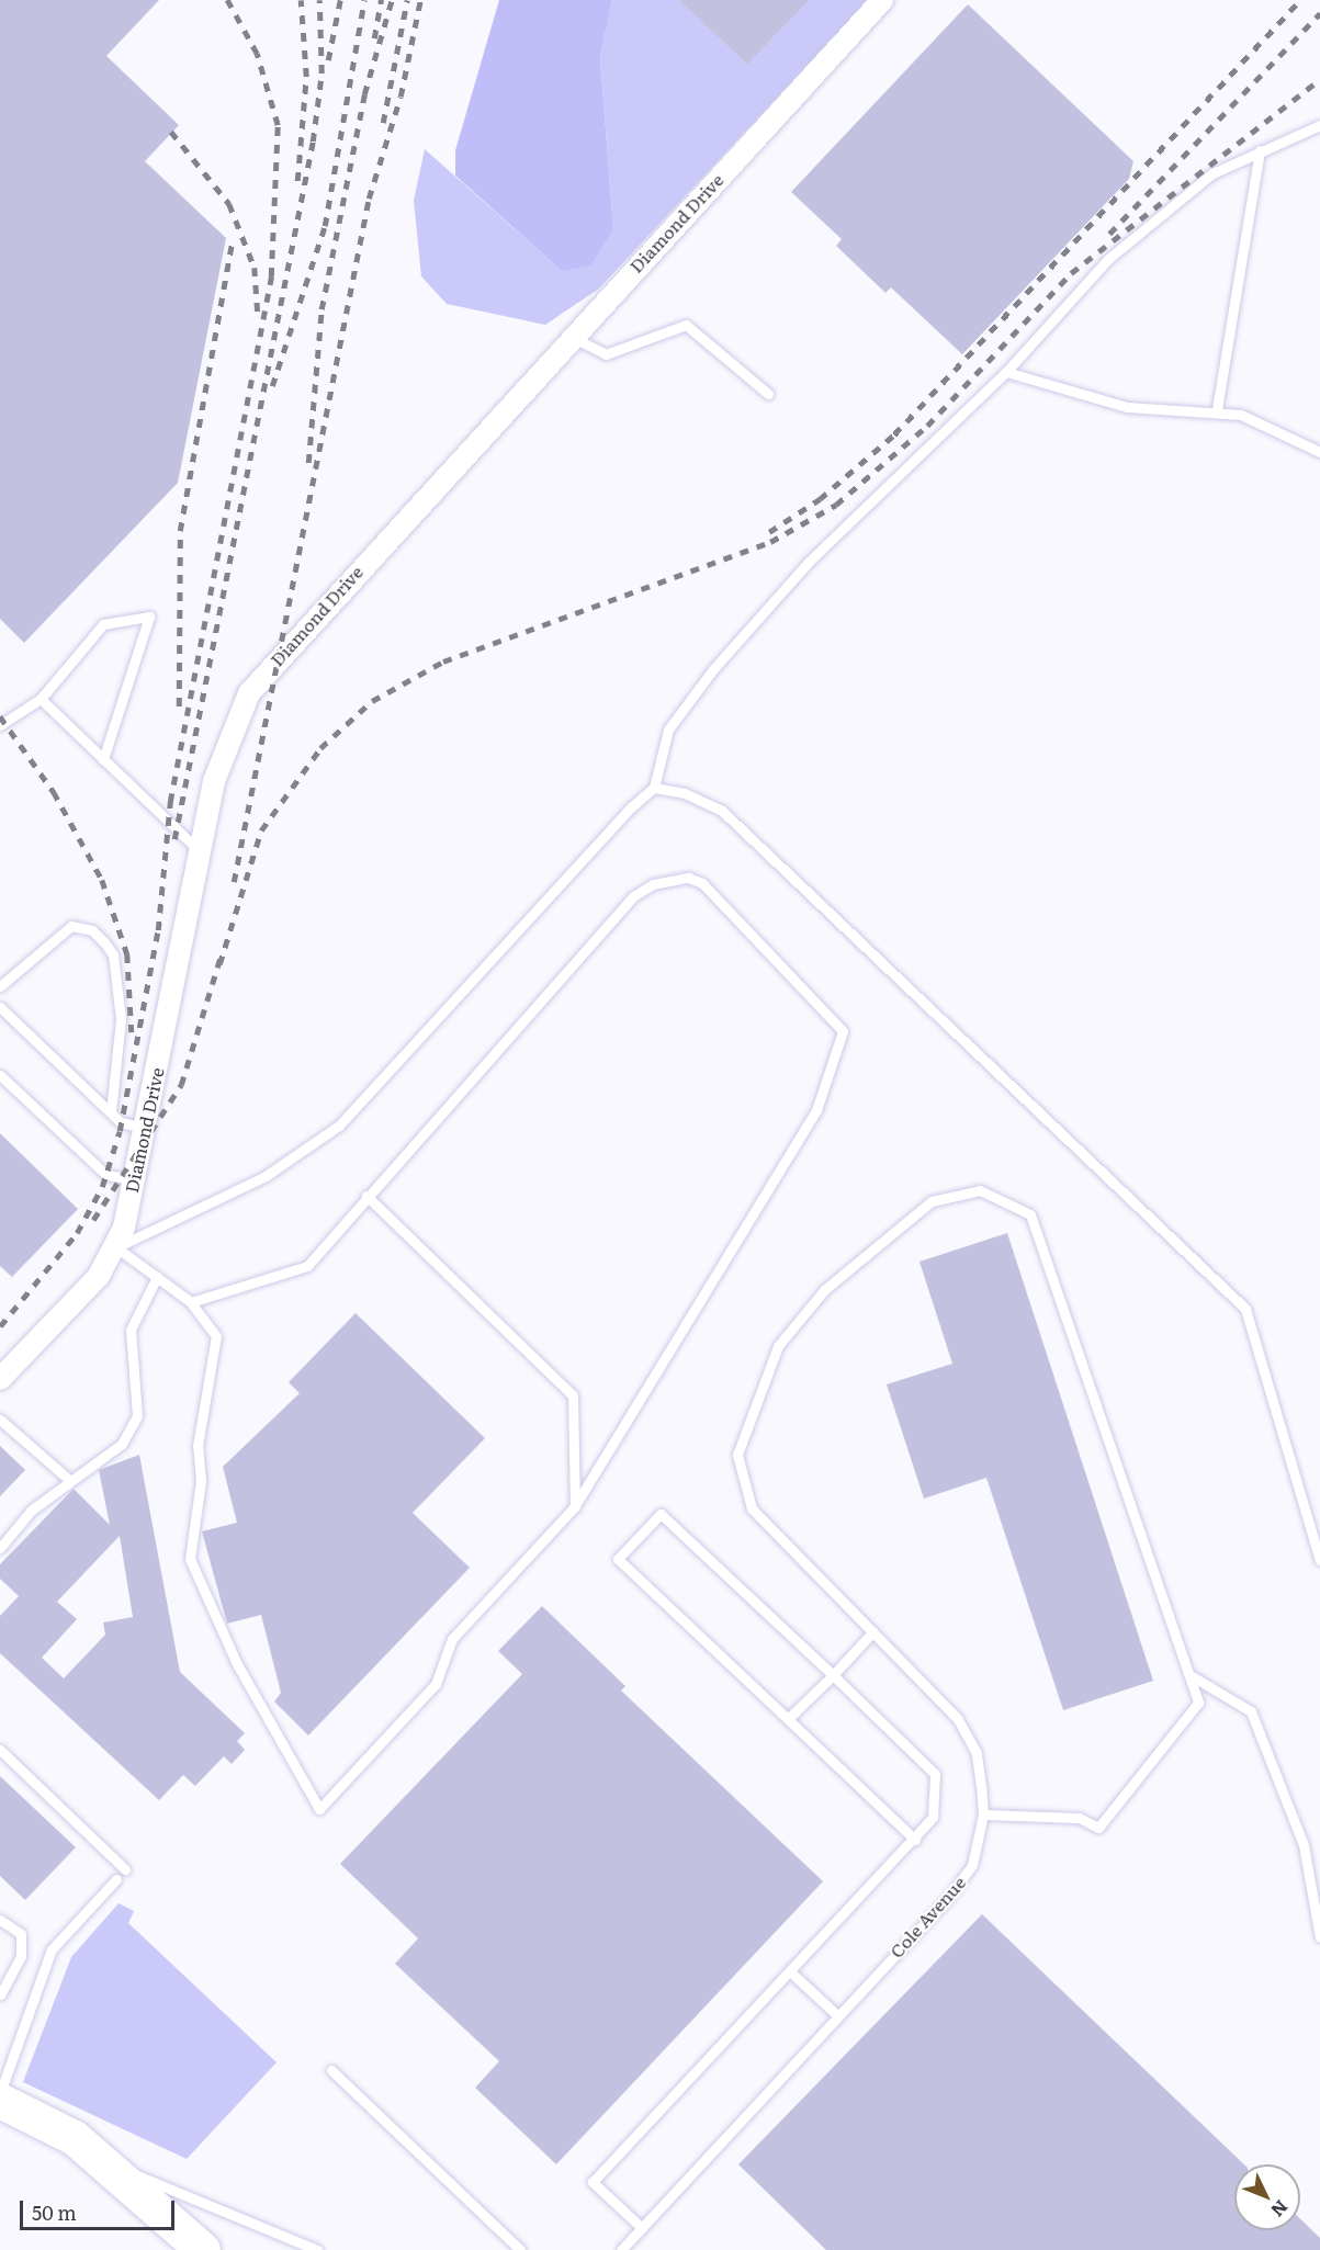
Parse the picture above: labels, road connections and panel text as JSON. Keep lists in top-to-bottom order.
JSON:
{
  "streets": {
    "street": ["Diamond Drive"],
    "lane": ["Cole Avenue"]
  },
  "scale_bar": "50 m",
  "north": "bottom right"
}
